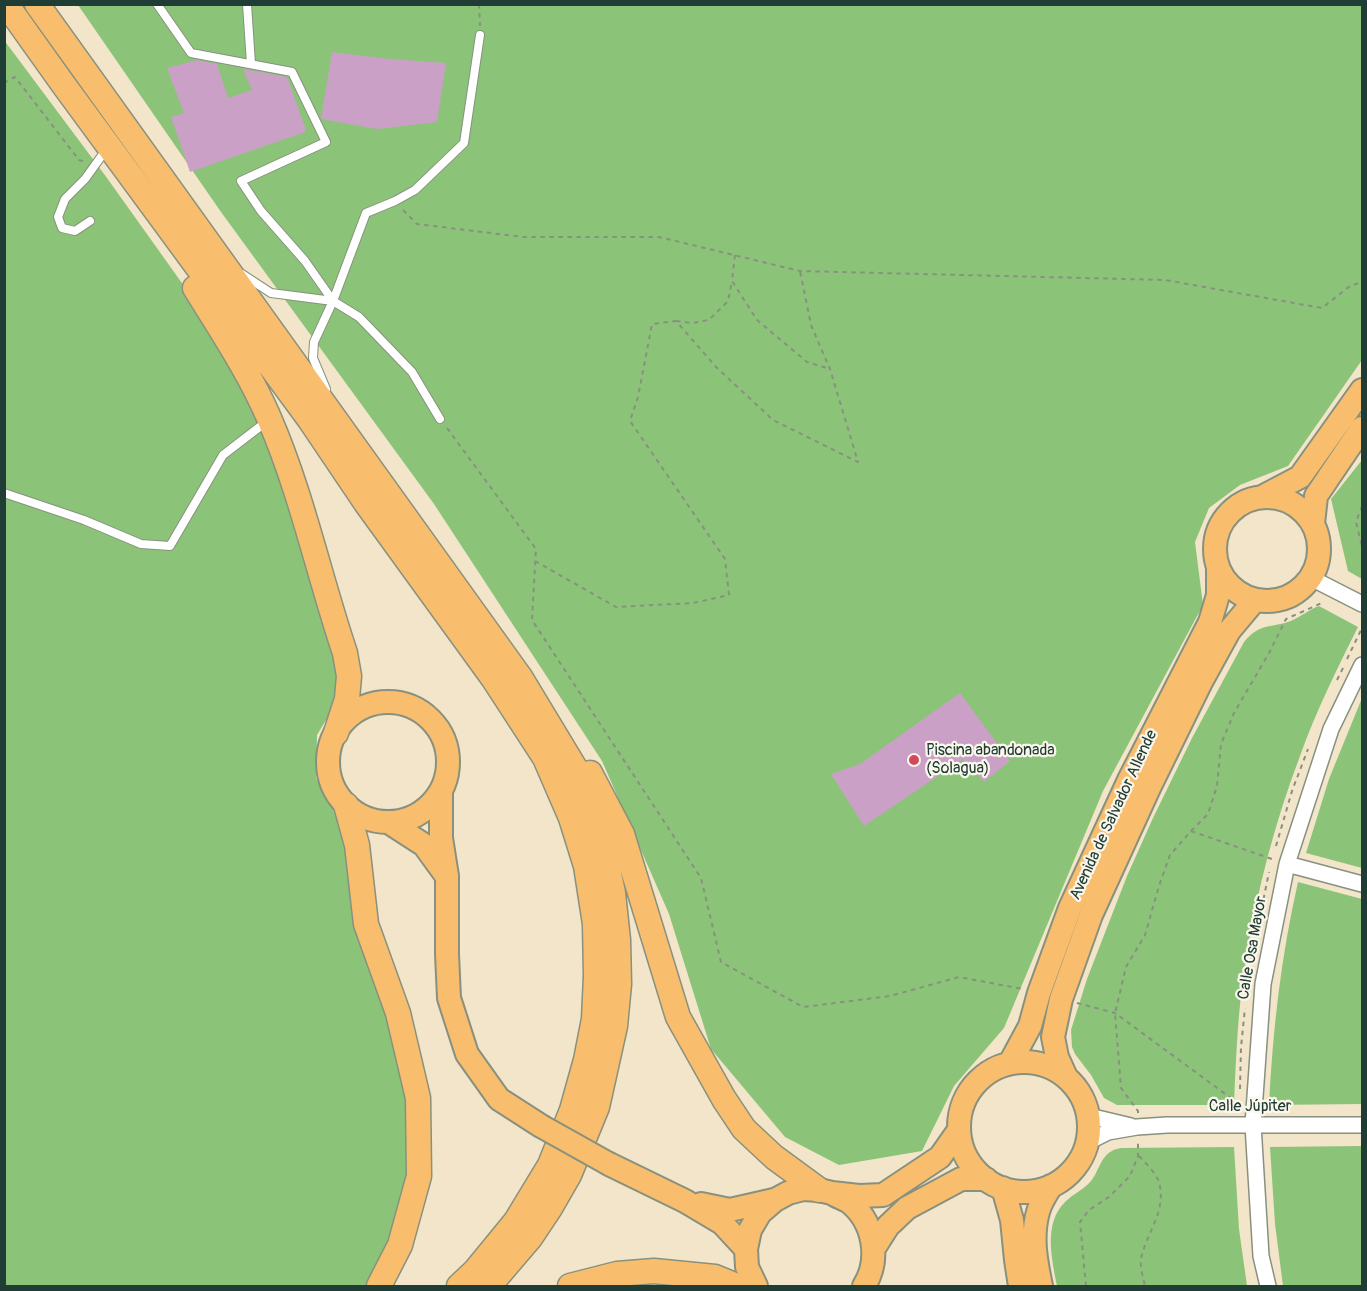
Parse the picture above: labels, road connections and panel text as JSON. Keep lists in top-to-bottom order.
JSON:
{
  "streets": {
    "main road": ["Avenida de Salvador Allende"],
    "street": ["Calle Osa Mayor", "Calle Júpiter"]
  },
  "crossings": [
    ["Avenida de Salvador Allende", "Calle Júpiter"],
    ["Calle Osa Mayor", "Calle Júpiter"]
  ],
  "places": ["Piscina abandonada (Solagua)"]
}
